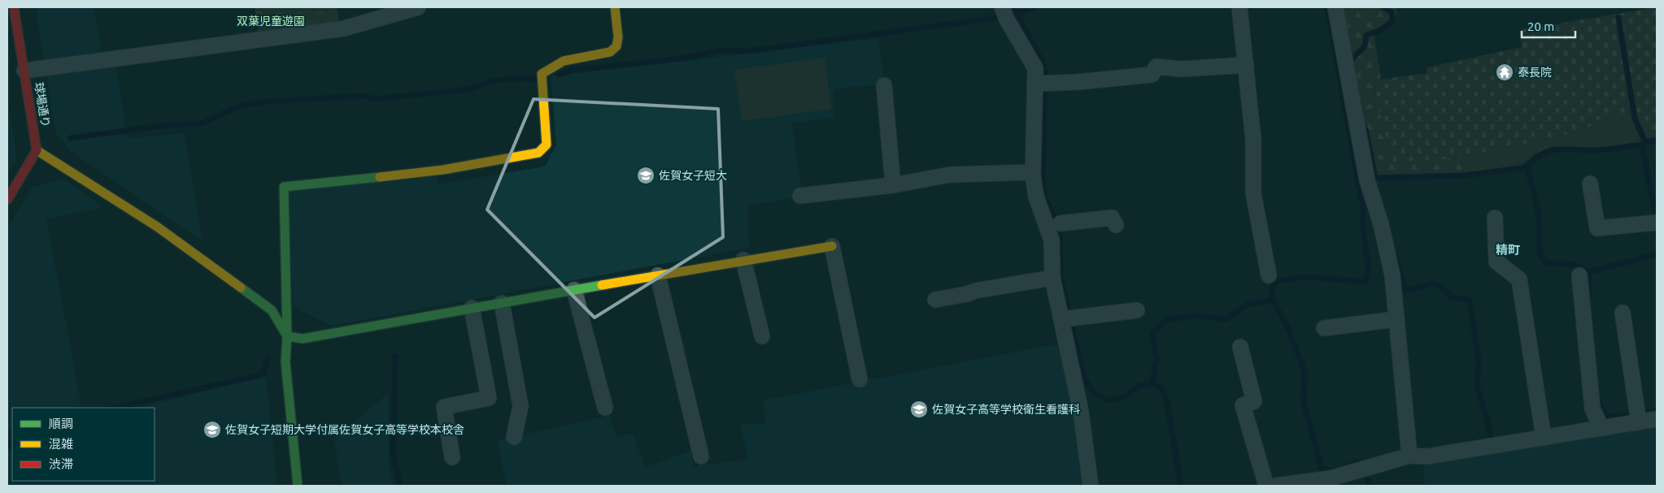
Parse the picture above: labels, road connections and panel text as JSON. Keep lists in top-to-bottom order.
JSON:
{
  "streets": {
    "street": ["球場通り"]
  },
  "districts": ["精町"],
  "parks": ["双葉児童遊園"],
  "places": {
    "temple": ["泰長院"],
    "school or university": ["佐賀女子短大", "佐賀女子高等学校衛生看護科", "佐賀女子短期大学付属佐賀女子高等学校本校舎"]
  },
  "legend": ["順調", "混雑", "渋滞"],
  "scale_bar": "20 m"
}
